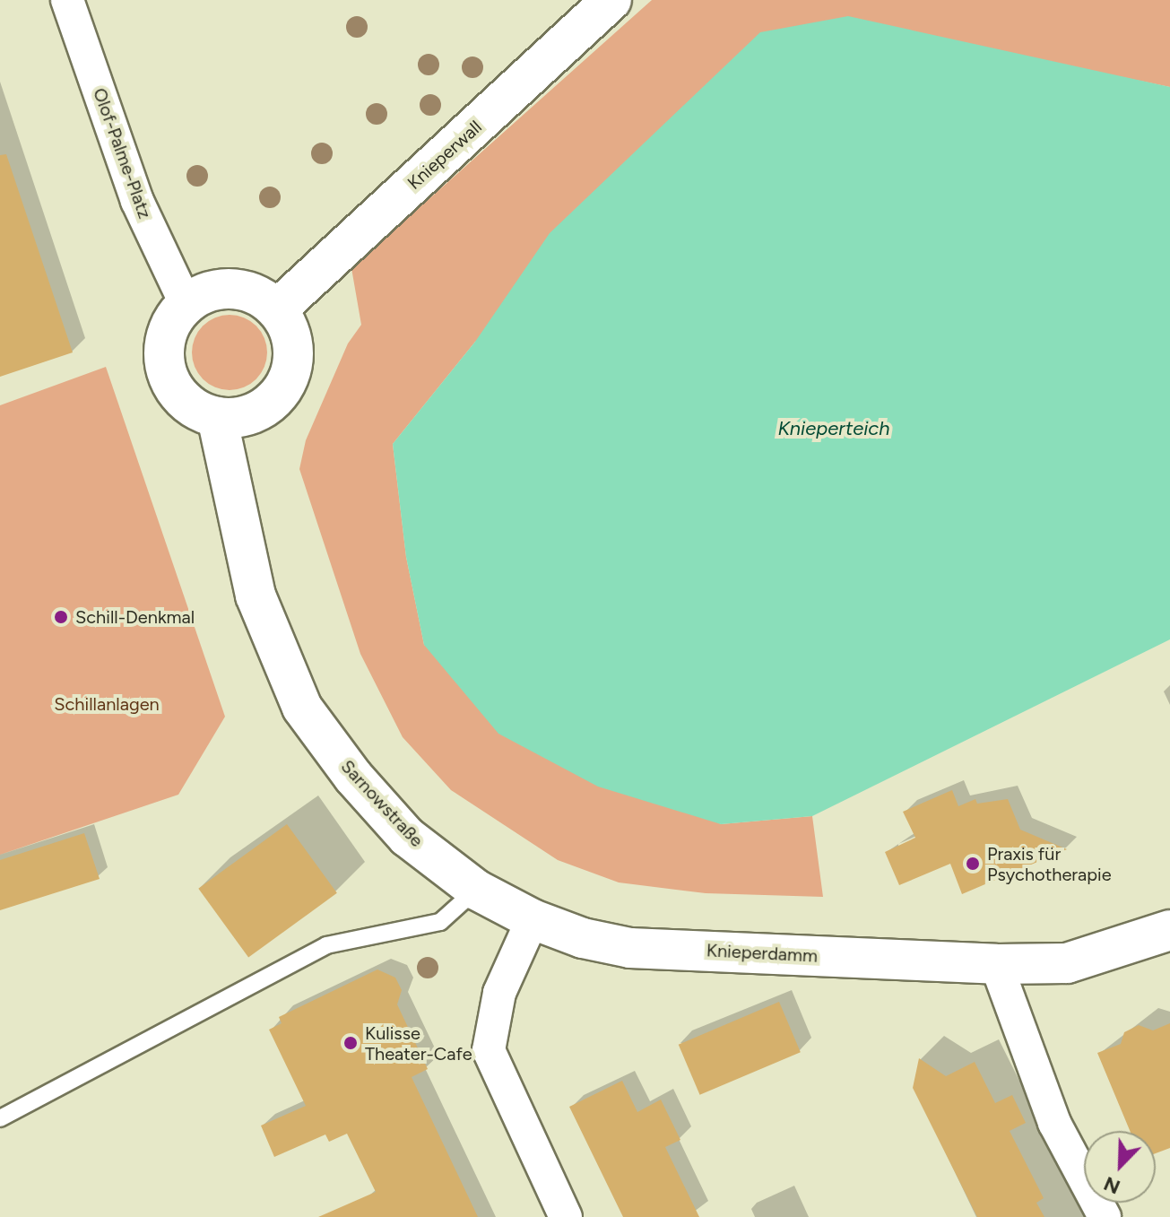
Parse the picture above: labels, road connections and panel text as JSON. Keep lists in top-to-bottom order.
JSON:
{
  "streets": {
    "street": [
      "Olof-Palme-Platz",
      "Knieperwall",
      "Sarnowstraße",
      "Knieperdamm"
    ]
  },
  "crossings": [
    ["Olof-Palme-Platz", "Knieperwall"],
    ["Olof-Palme-Platz", "Sarnowstraße"],
    ["Knieperwall", "Sarnowstraße"],
    ["Sarnowstraße", "Knieperdamm"]
  ],
  "water": ["Knieperteich"],
  "parks": ["Schillanlagen"],
  "places": ["Schill-Denkmal", "Praxis für Psychotherapie", "Kulisse Theater-Cafe"],
  "north": "bottom left"
}
